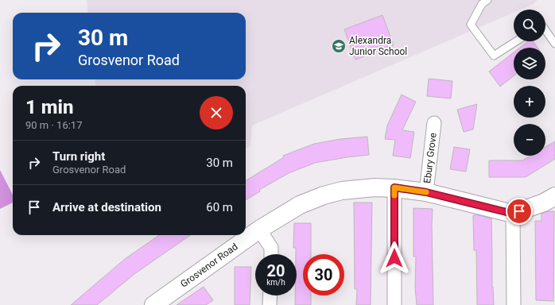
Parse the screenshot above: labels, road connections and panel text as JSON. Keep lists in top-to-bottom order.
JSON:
{
  "streets": {
    "street": ["Ebury Grove", "Grosvenor Road"]
  },
  "crossings": [
    ["Ebury Grove", "Grosvenor Road"]
  ],
  "places": {
    "school or university": ["Alexandra Junior School"]
  },
  "page": {
    "map_buttons": ["+", "−"],
    "turn": ["30 m", "Grosvenor Road"],
    "heading": ["1 min", "90 m · 16:17"],
    "list": [
      {
        "name": "Turn right",
        "note": "Grosvenor Road",
        "value": "30 m"
      },
      {
        "name": "Arrive at destination",
        "value": "60 m"
      }
    ],
    "speed": "20 km/h",
    "limit": "30"
  }
}
